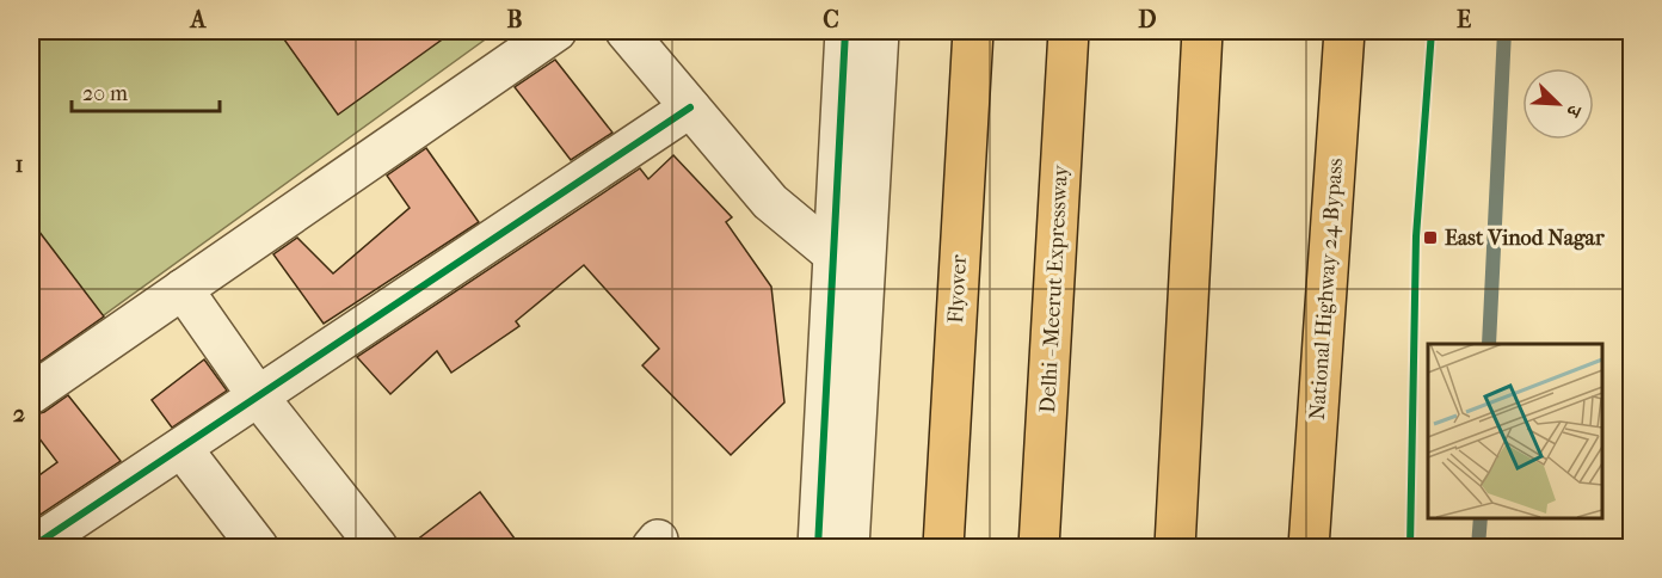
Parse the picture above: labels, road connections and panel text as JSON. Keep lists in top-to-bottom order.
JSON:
{
  "streets": {
    "highway": ["Flyover", "Delhi - Meerut Expressway", "National Highway 24 Bypass"]
  },
  "places": {
    "transit": ["East Vinod Nagar"]
  },
  "scale_bar": "20 m",
  "north": "bottom right",
  "grid": {
    "columns": [
      "A",
      "B",
      "C",
      "D",
      "E"
    ],
    "rows": ["1", "2"]
  }
}
